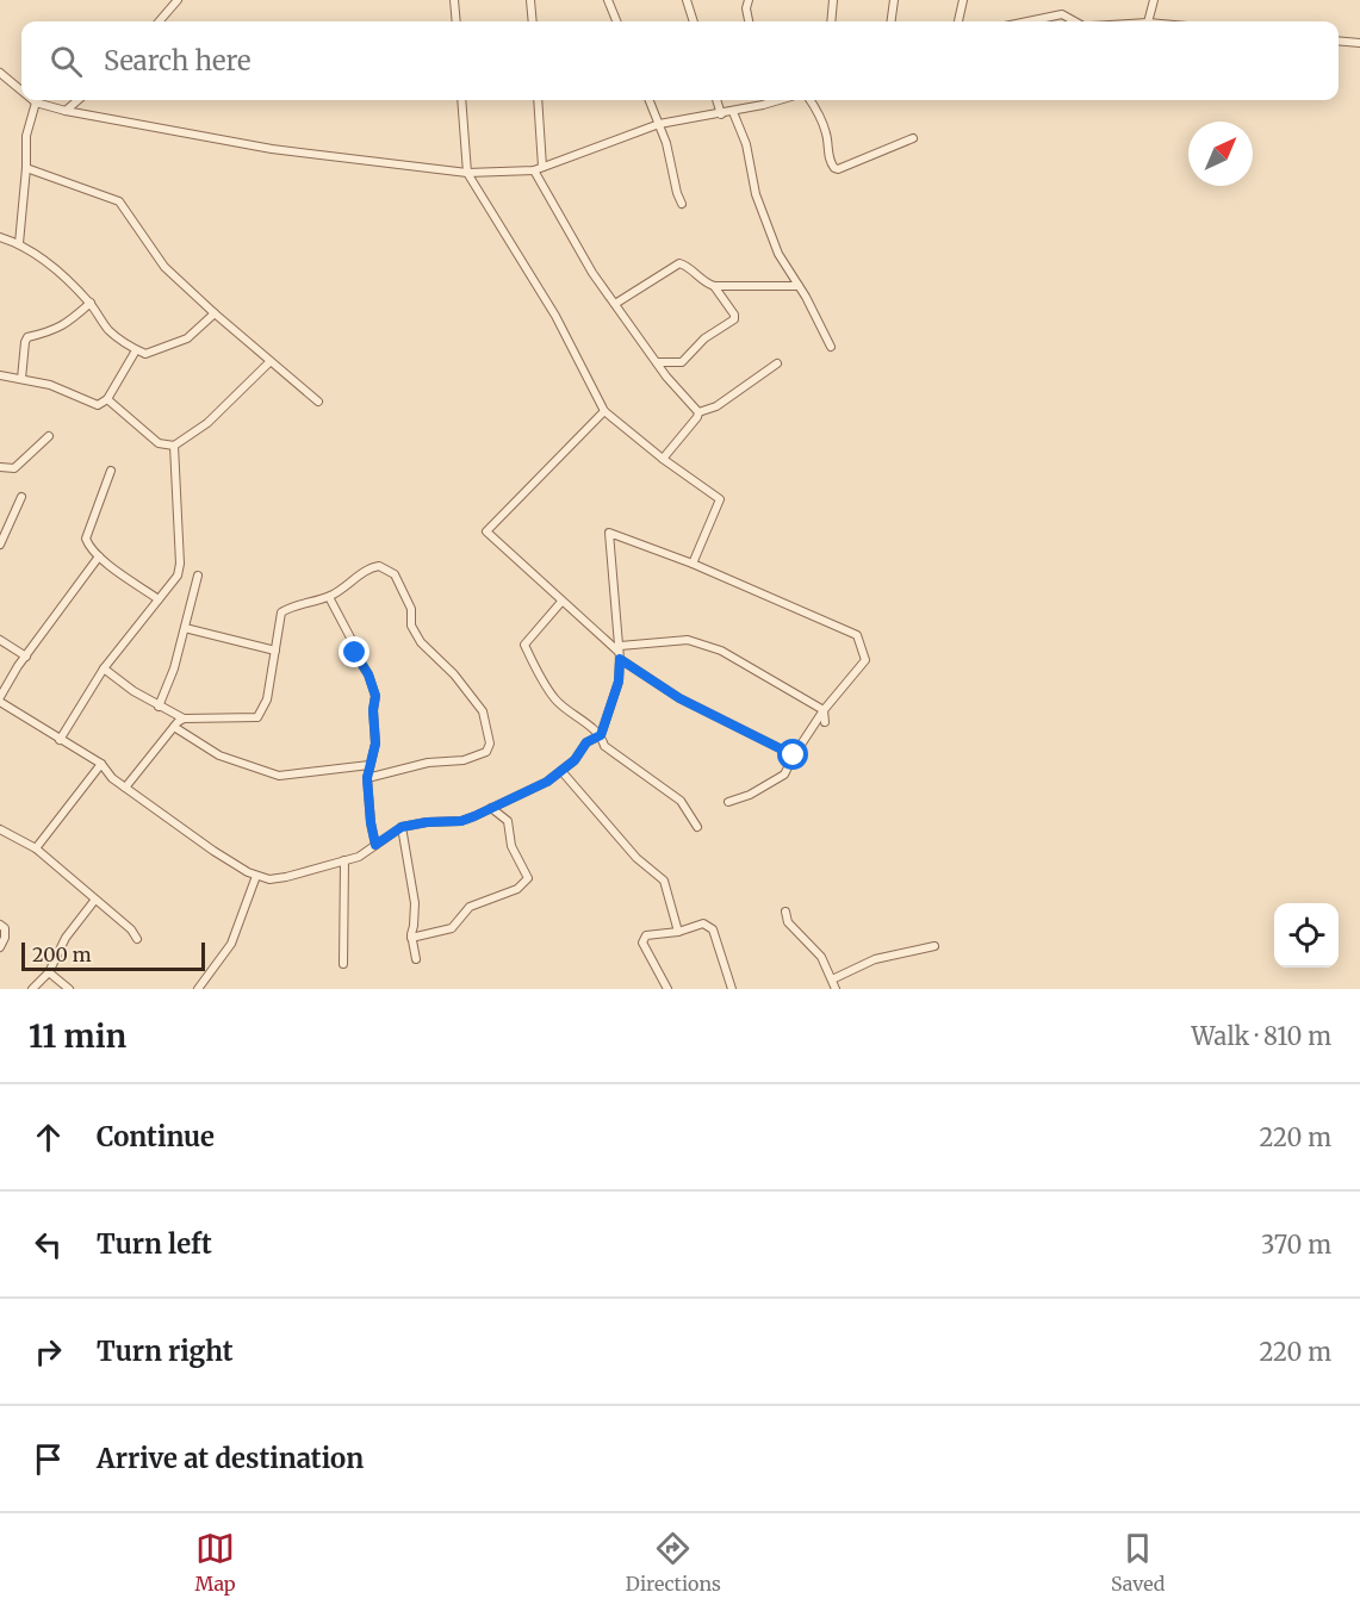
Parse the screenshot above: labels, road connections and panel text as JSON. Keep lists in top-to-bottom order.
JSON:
{
  "scale_bar": "200 m",
  "north": "top right",
  "page": {
    "search": "Search here",
    "scale": "200 m",
    "heading": ["11 min", "Walk · 810 m"],
    "list": [
      ["Continue", "220 m"],
      ["Turn left", "370 m"],
      ["Turn right", "220 m"],
      "Arrive at destination"
    ],
    "nav": ["Map", "Directions", "Saved"]
  }
}
